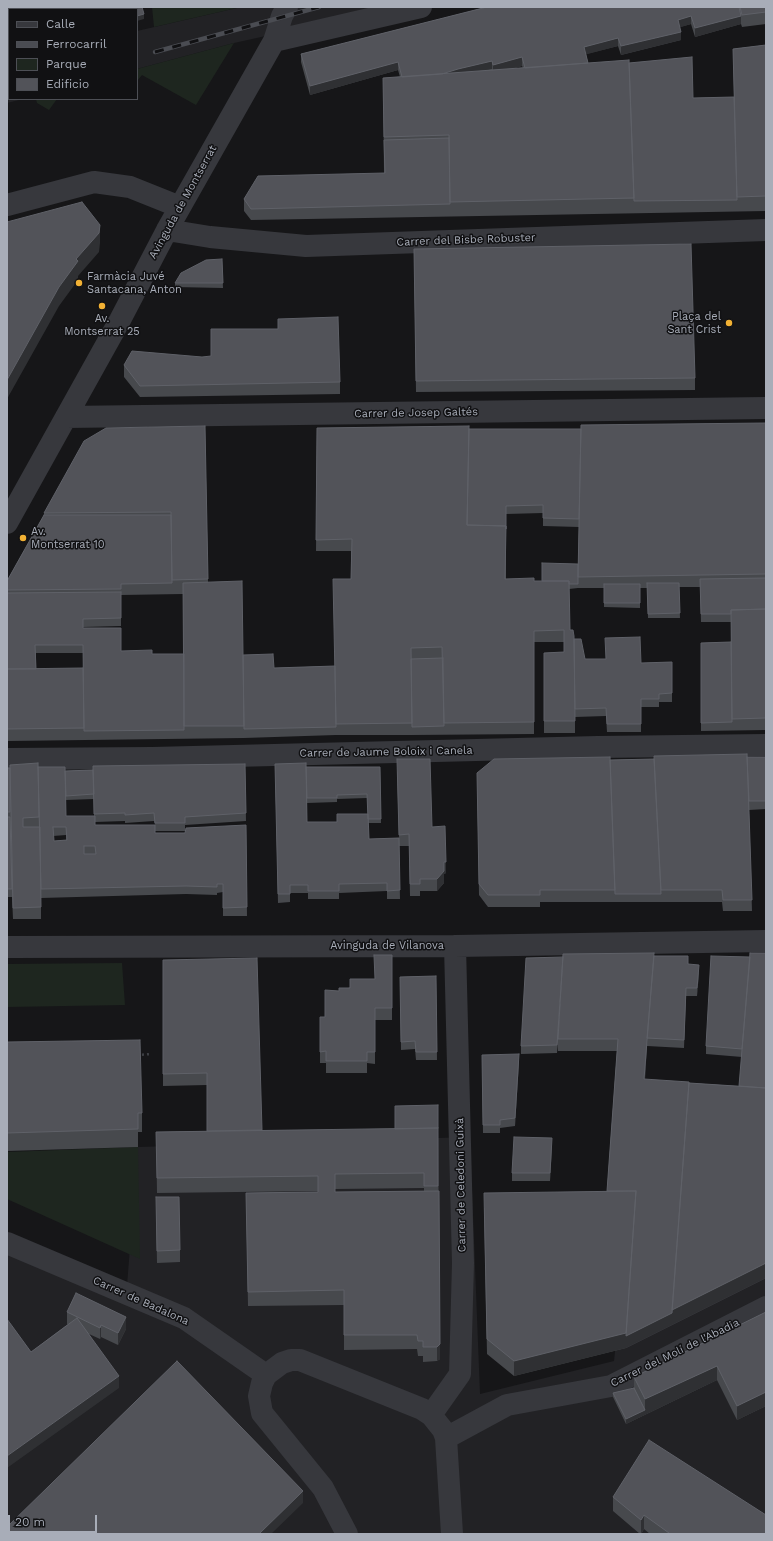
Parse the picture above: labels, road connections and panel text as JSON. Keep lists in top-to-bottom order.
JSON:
{
  "streets": {
    "street": [
      "Avinguda de Montserrat",
      "Carrer del Bisbe Robuster",
      "Carrer de Josep Galtés",
      "Carrer de Jaume Boloix i Canela",
      "Avinguda de Vilanova",
      "Carrer de Celedoni Guixà",
      "Carrer de Badalona",
      "Carrer del Molí de l'Abadia"
    ]
  },
  "crossings": [
    ["Avinguda de Montserrat", "Carrer del Bisbe Robuster"],
    ["Avinguda de Montserrat", "Carrer de Josep Galtés"],
    ["Avinguda de Vilanova", "Carrer de Celedoni Guixà"]
  ],
  "places": [
    "Farmàcia Juvé Santacana, Anton",
    "Av. Montserrat 25",
    "Plaça del Sant Crist",
    "Av. Montserrat 10"
  ],
  "legend": [
    "Calle",
    "Ferrocarril",
    "Parque",
    "Edificio"
  ],
  "scale_bar": "20 m"
}
